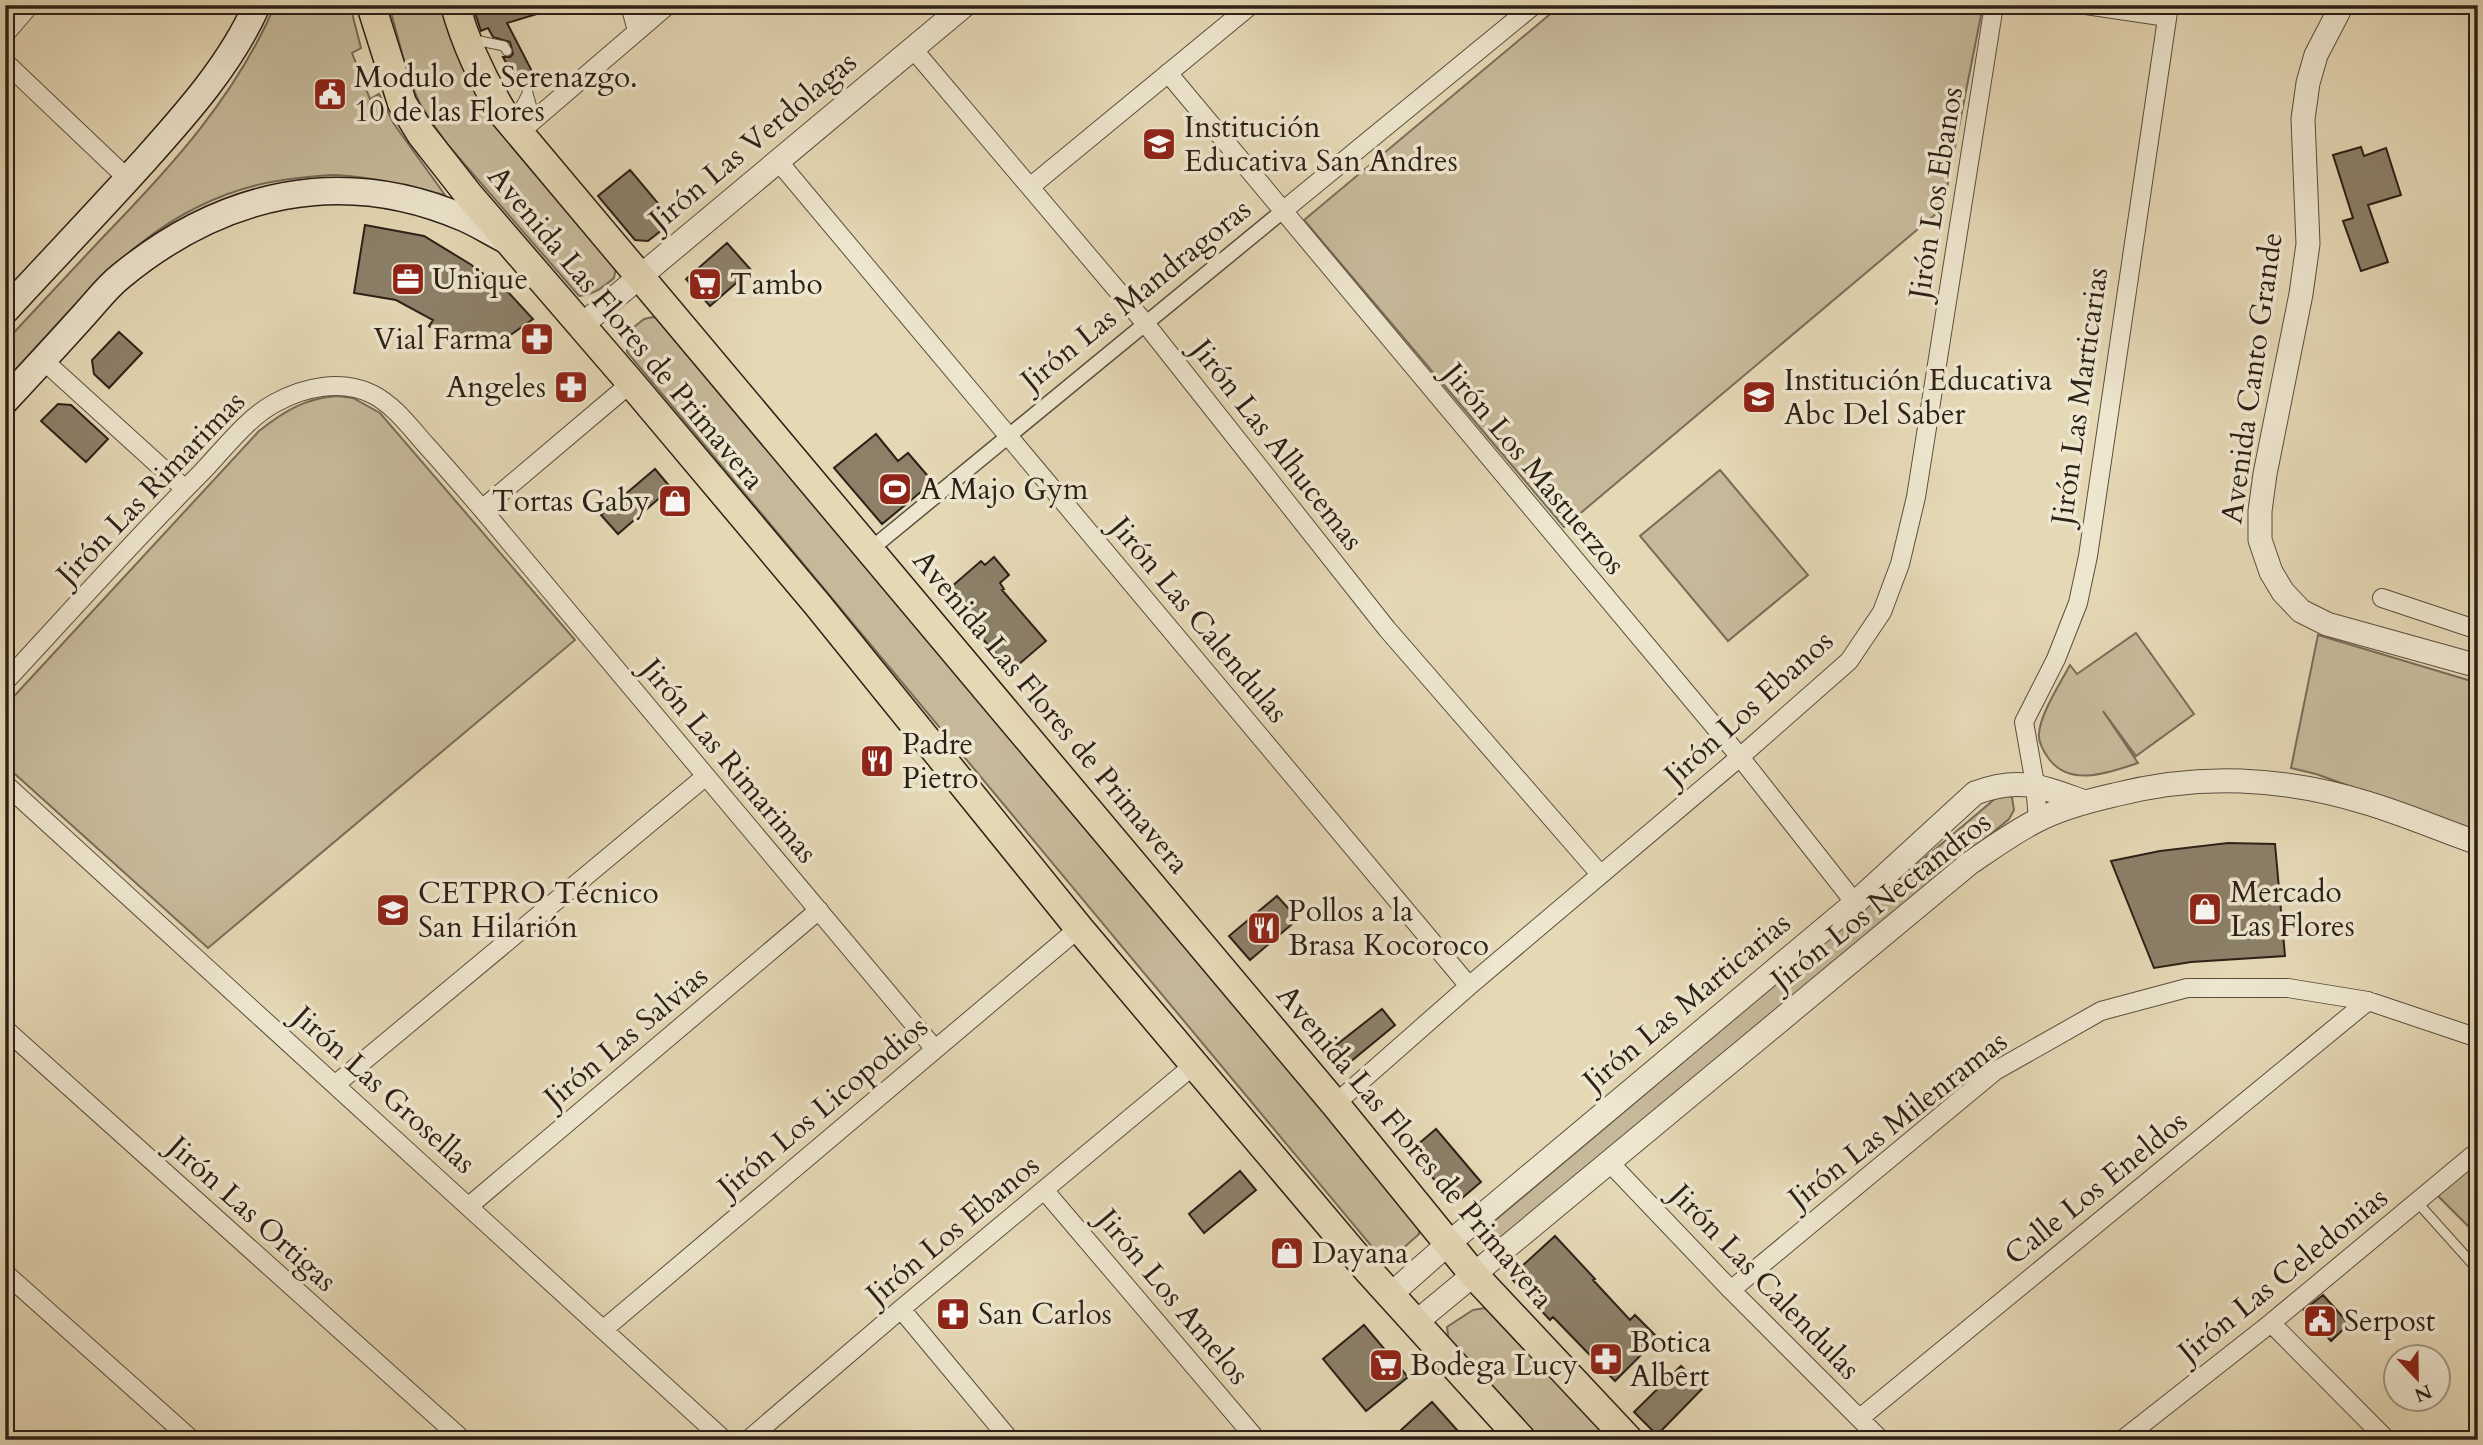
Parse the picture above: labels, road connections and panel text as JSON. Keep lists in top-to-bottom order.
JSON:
{
  "streets": {
    "main road": ["Avenida Las Flores de Primavera"],
    "street": [
      "Jirón Las Verdolagas",
      "Jirón Los Ebanos",
      "Jirón Las Mandragoras",
      "Avenida Canto Grande",
      "Jirón Las Marticarias",
      "Jirón Las Alhucemas",
      "Jirón Los Mastuerzos",
      "Jirón Las Rimarimas",
      "Jirón Las Calendulas",
      "Jirón Los Nectandros",
      "Jirón Las Salvias",
      "Jirón Las Grosellas",
      "Jirón Los Licopodios",
      "Jirón Las Milenramas",
      "Calle Los Eneldos",
      "Jirón Las Ortigas",
      "Jirón Las Celedonias",
      "Jirón Los Amelos"
    ]
  },
  "crossings": [
    ["Jirón Las Verdolagas", "Avenida Las Flores de Primavera"],
    ["Jirón Las Verdolagas", "Jirón Las Alhucemas"],
    ["Jirón Las Verdolagas", "Jirón Las Calendulas"],
    ["Jirón Los Ebanos", "Avenida Las Flores de Primavera"],
    ["Jirón Los Ebanos", "Jirón Las Alhucemas"],
    ["Jirón Los Ebanos", "Jirón Los Mastuerzos"],
    ["Jirón Los Ebanos", "Jirón Las Calendulas"],
    ["Jirón Los Ebanos", "Jirón Los Amelos"],
    ["Jirón Las Mandragoras", "Avenida Las Flores de Primavera"],
    ["Jirón Las Mandragoras", "Jirón Las Alhucemas"],
    ["Jirón Las Mandragoras", "Jirón Los Mastuerzos"],
    ["Jirón Las Mandragoras", "Jirón Las Calendulas"],
    ["Avenida Las Flores de Primavera", "Jirón Las Marticarias"],
    ["Avenida Las Flores de Primavera", "Jirón Los Nectandros"],
    ["Avenida Las Flores de Primavera", "Jirón Los Licopodios"],
    ["Jirón Las Marticarias", "Jirón Los Mastuerzos"],
    ["Jirón Las Marticarias", "Jirón Los Nectandros"],
    ["Jirón Las Rimarimas", "Jirón Las Salvias"],
    ["Jirón Las Rimarimas", "Jirón Los Licopodios"],
    ["Jirón Las Calendulas", "Jirón Los Nectandros"],
    ["Jirón Las Calendulas", "Jirón Las Milenramas"],
    ["Jirón Las Calendulas", "Calle Los Eneldos"],
    ["Jirón Las Salvias", "Jirón Las Grosellas"],
    ["Jirón Las Grosellas", "Jirón Los Licopodios"],
    ["Jirón Las Milenramas", "Calle Los Eneldos"]
  ],
  "places": {
    "public building": ["Modulo de Serenazgo. 10 de las Flores", "Serpost"],
    "school or university": ["Institución Educativa San Andres", "Institución Educativa Abc Del Saber", "CETPRO Técnico San Hilarión"],
    "office": ["Unique"],
    "supermarket": ["Tambo", "Bodega Lucy"],
    "pharmacy": [
      "Vial Farma",
      "Angeles",
      "San Carlos",
      "Botica Albert"
    ],
    "sports": ["A Majo Gym"],
    "shop": ["Tortas Gaby", "Mercado Las Flores", "Dayana"],
    "restaurant": ["Padre Pietro", "Pollos a la Brasa Kocoroco"]
  },
  "north": "bottom"
}
